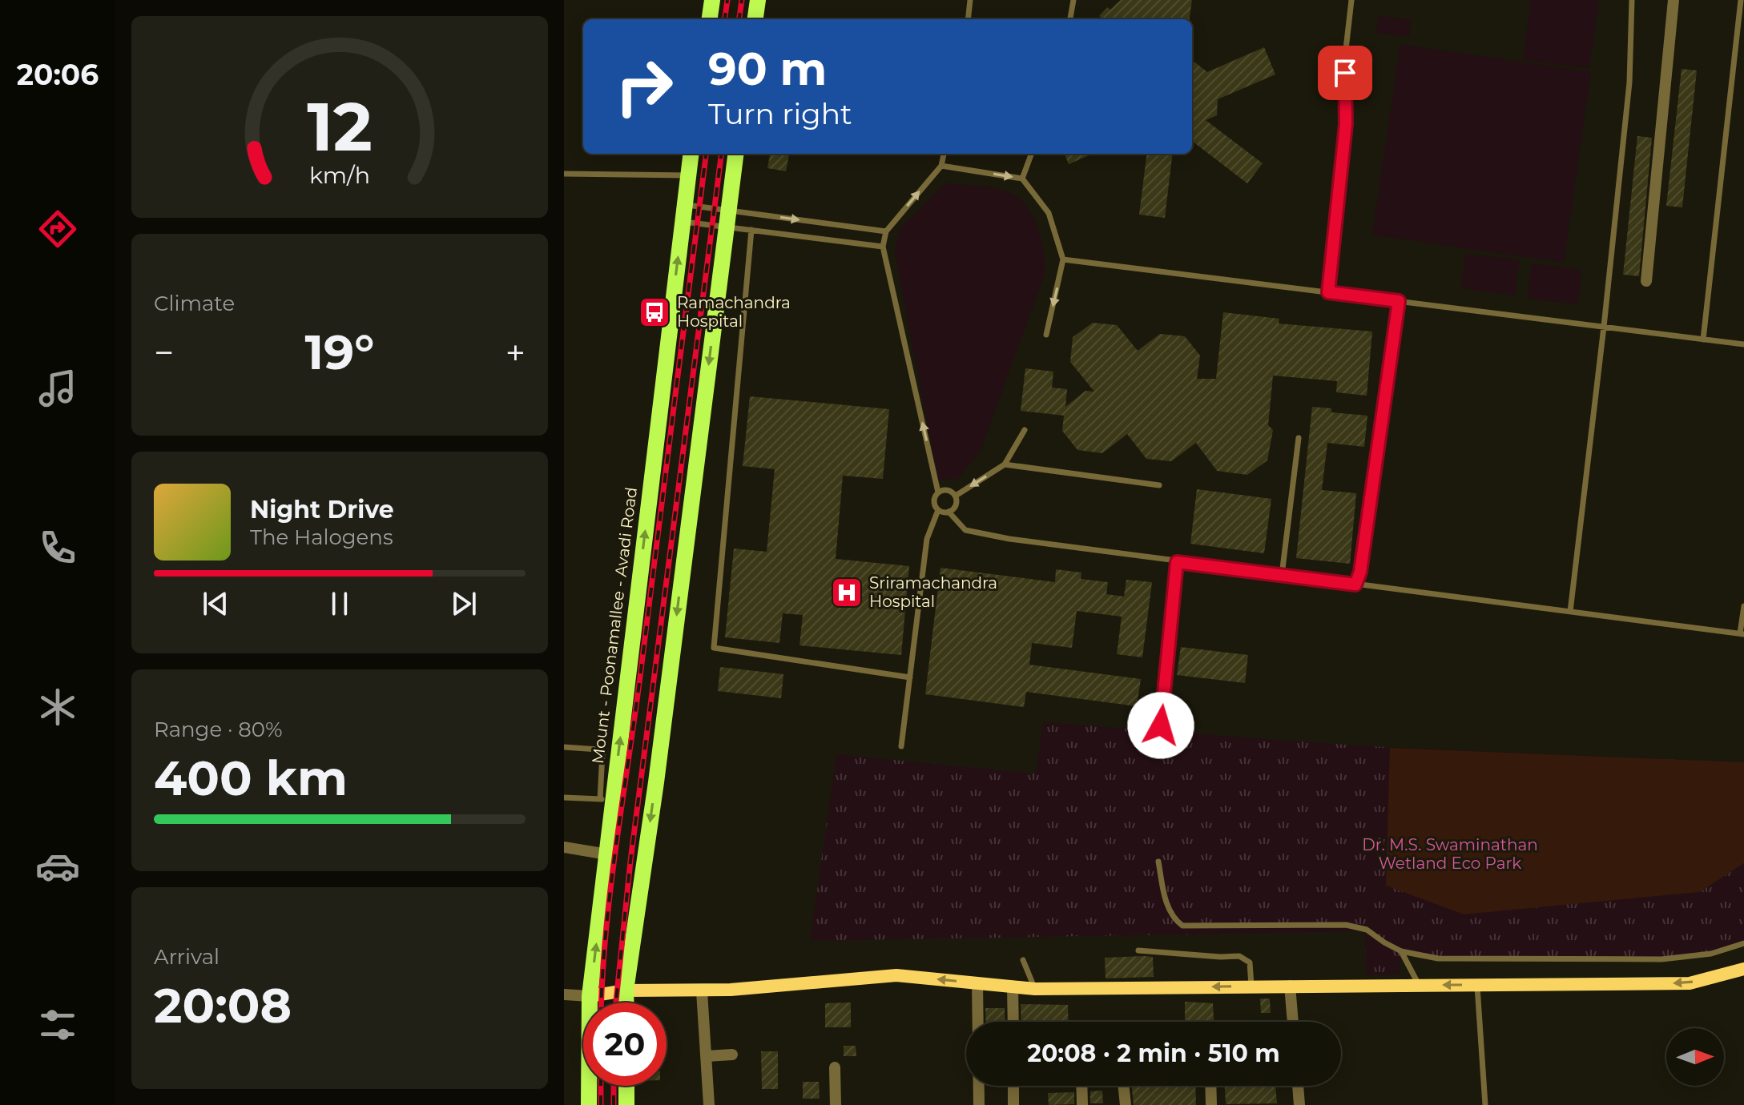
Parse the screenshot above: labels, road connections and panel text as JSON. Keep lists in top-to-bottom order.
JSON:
{
  "streets": {
    "main road": ["Mount - Poonamallee - Avadi Road"]
  },
  "parks": ["Dr. M.S. Swaminathan Wetland Eco Park"],
  "places": {
    "bus stop": ["Ramachandra Hospital"],
    "hospital": ["Sriramachandra Hospital"]
  },
  "north": "right",
  "page": {
    "tabs": "20:06",
    "turn": ["90 m", "Turn right"],
    "tile": [
      "Climate",
      ["Range · 80%", "400 km"],
      ["Arrival", "20:08"]
    ],
    "heat": ["−", "19°", "+"],
    "song": ["Night Drive", "The Halogens"],
    "limit": "20",
    "trip": "20:08 · 2 min · 510 m",
    "gauge": ["12", "km/h"]
  }
}
